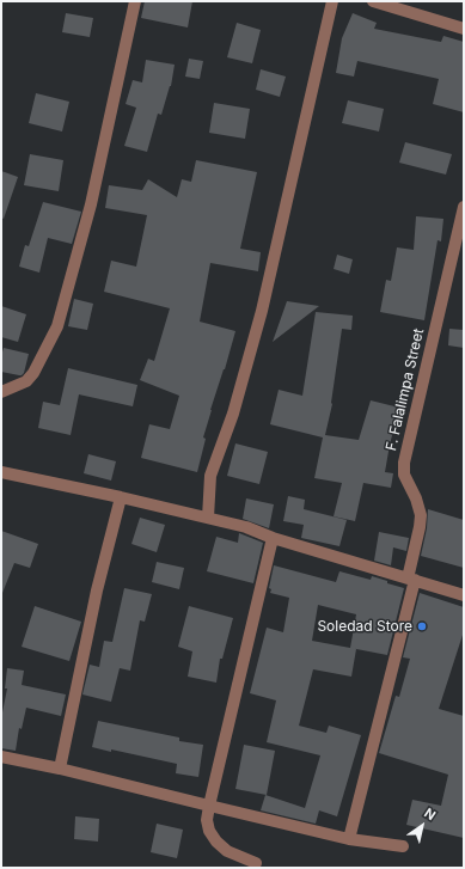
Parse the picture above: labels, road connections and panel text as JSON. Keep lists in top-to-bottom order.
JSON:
{
  "streets": {
    "street": ["F. Falalimpa Street"]
  },
  "places": ["Soledad Store"],
  "north": "top right"
}
